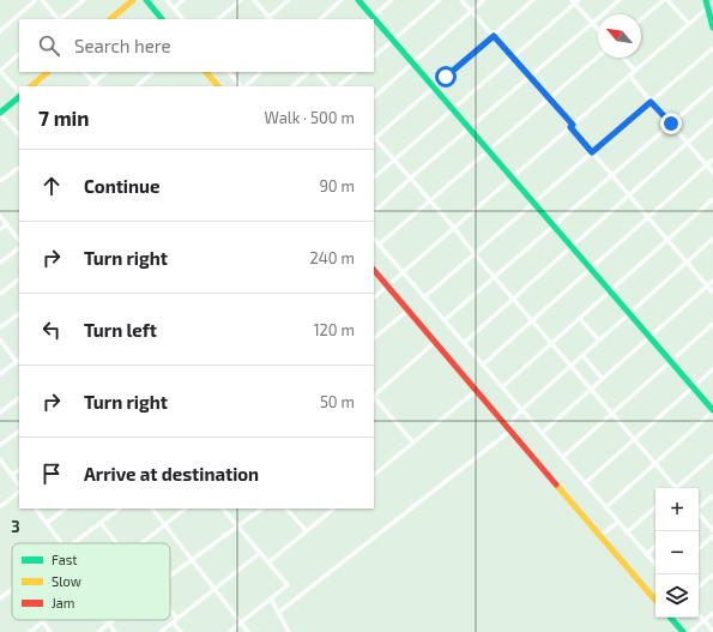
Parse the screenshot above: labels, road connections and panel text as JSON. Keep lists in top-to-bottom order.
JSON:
{
  "legend": ["Fast", "Slow", "Jam"],
  "north": "top left",
  "page": {
    "search": "Search here",
    "heading": ["7 min", "Walk · 500 m"],
    "list": [
      ["Continue", "90 m"],
      ["Turn right", "240 m"],
      ["Turn left", "120 m"],
      ["Turn right", "50 m"],
      "Arrive at destination"
    ],
    "map_buttons": ["+", "−"]
  },
  "grid": {
    "rows": ["3"]
  }
}
